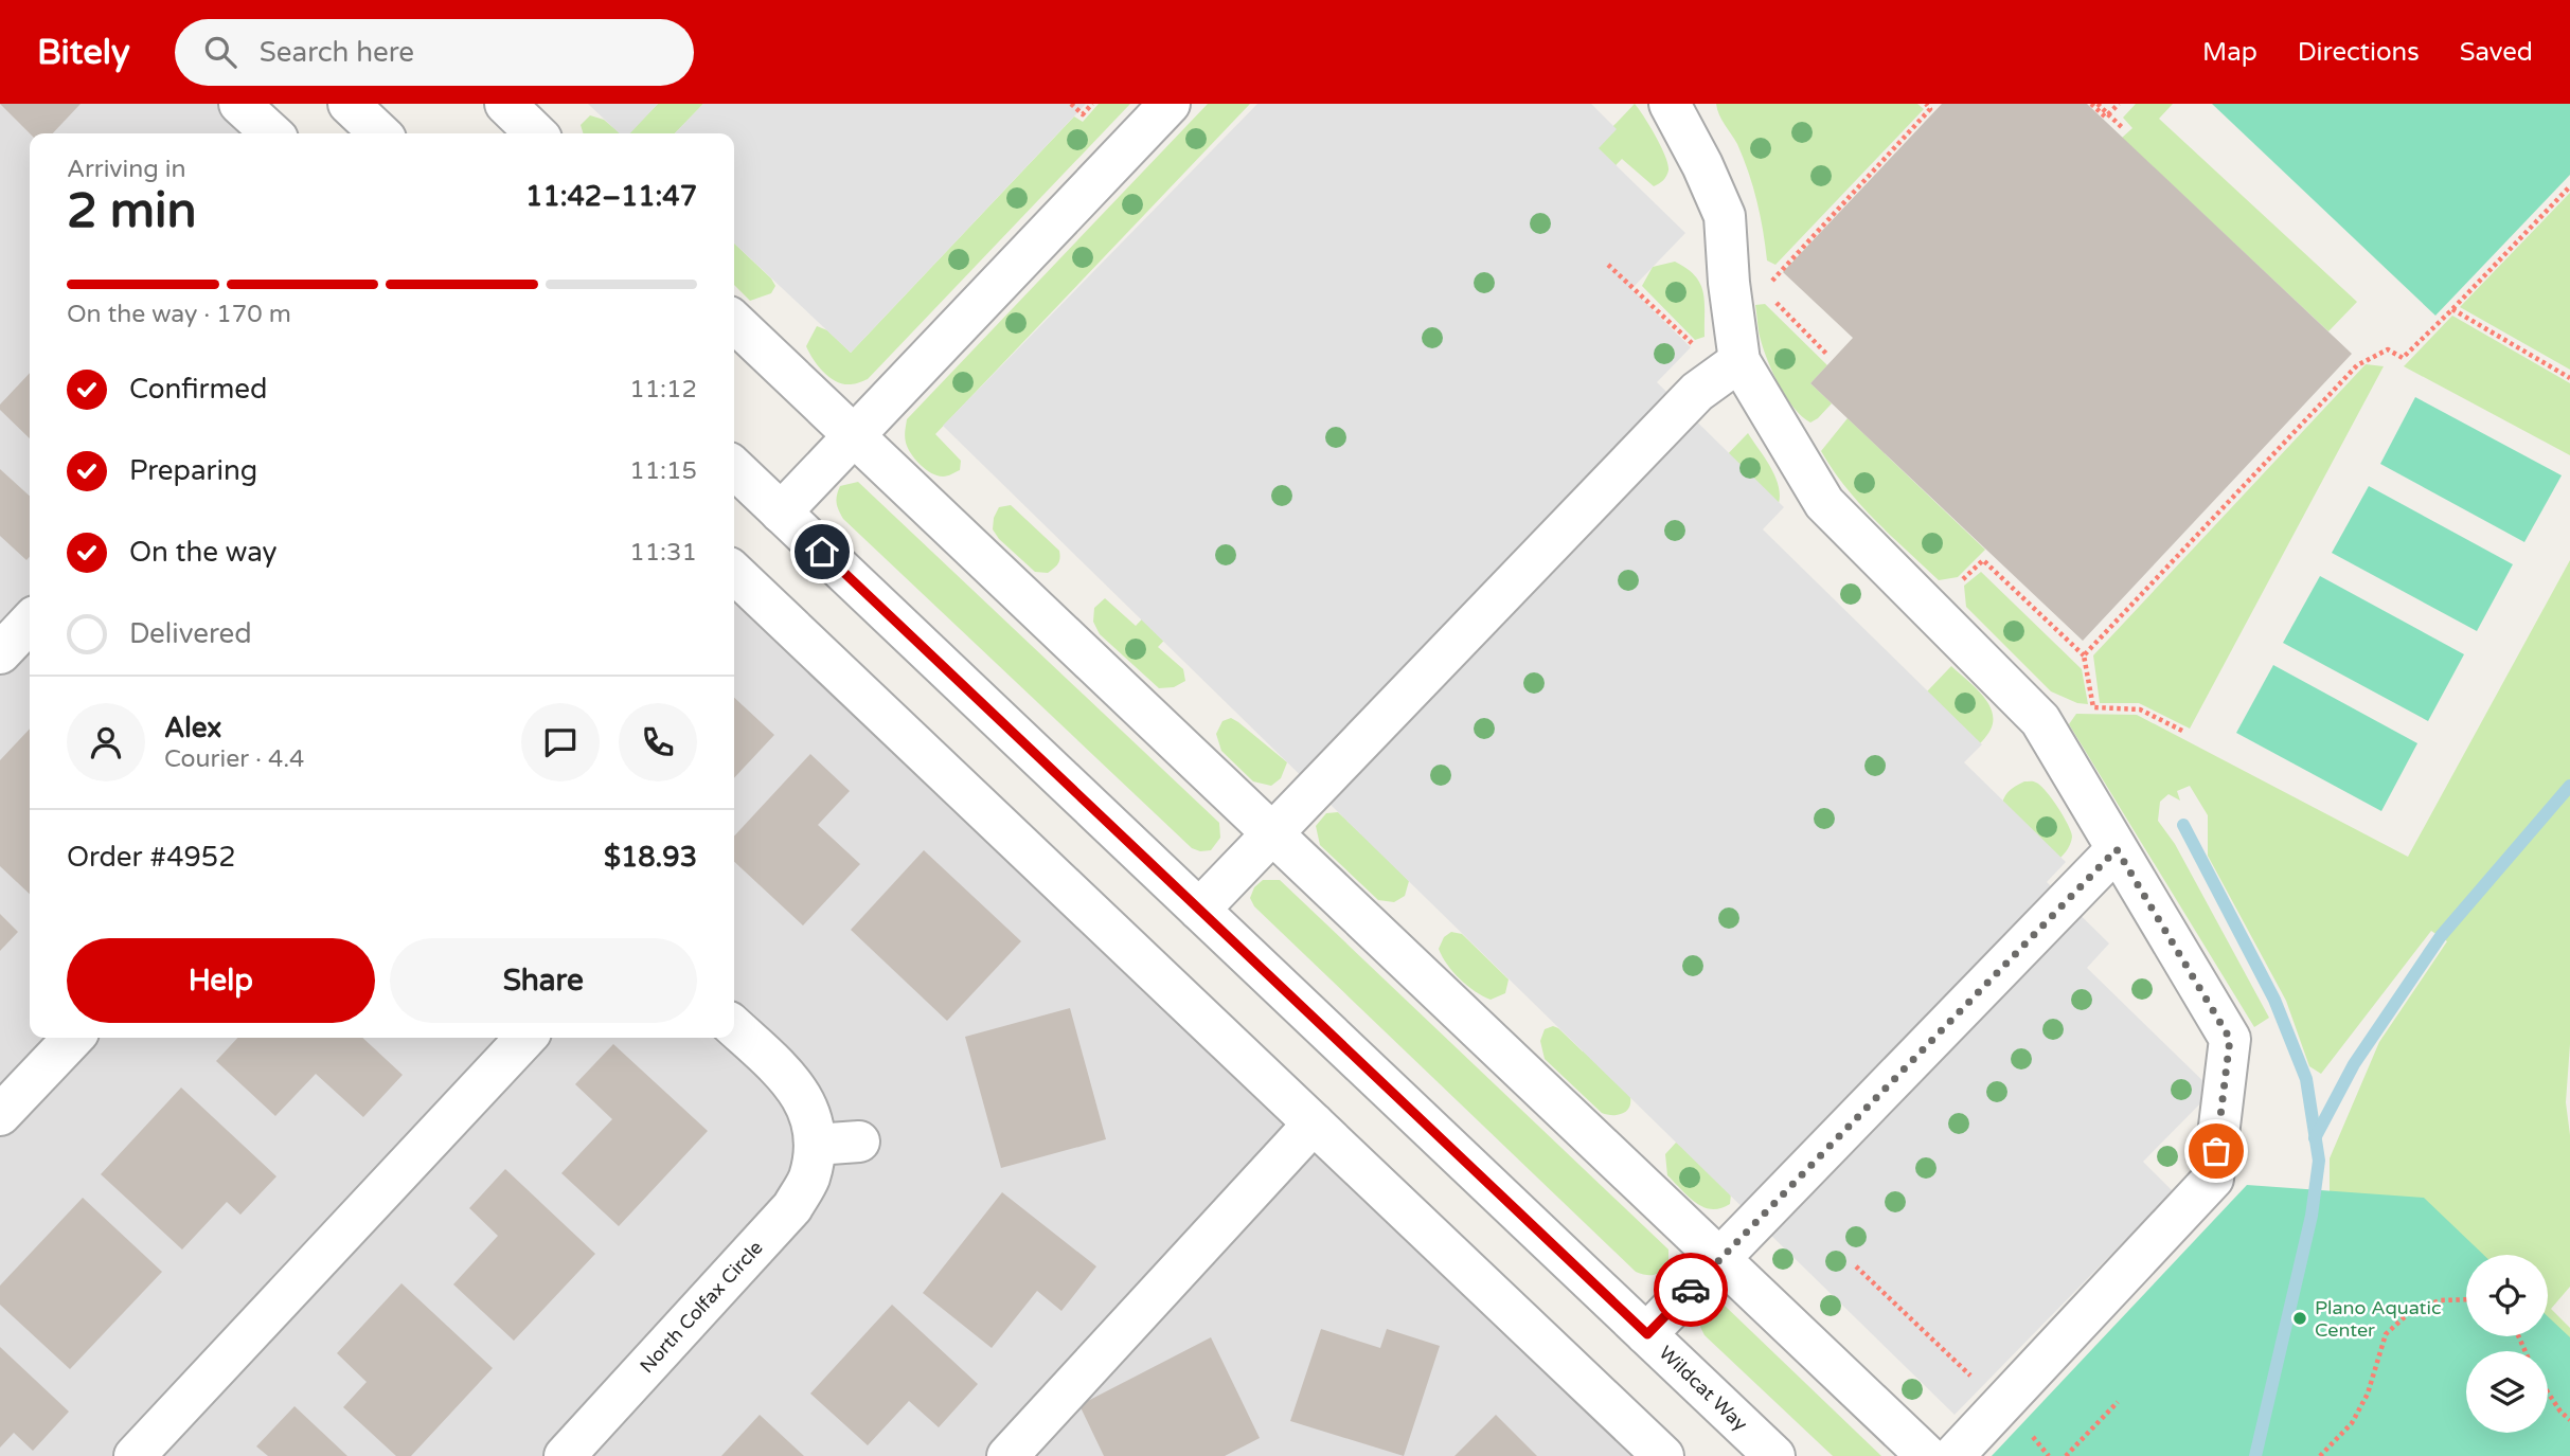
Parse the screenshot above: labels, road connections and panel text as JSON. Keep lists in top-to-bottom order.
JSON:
{
  "streets": {
    "street": ["North Colfax Circle", "Wildcat Way"]
  },
  "places": ["Plano Aquatic Center"],
  "page": {
    "header": "Bitely",
    "search": "Search here",
    "nav": ["Map", "Directions", "Saved"],
    "heading": ["2 min", "Arriving in", "11:42–11:47"],
    "panel": [
      "Alex",
      "Courier · 4.4",
      "Order #4952",
      "$18.93"
    ],
    "bar": "On the way · 170 m",
    "list": [
      ["Confirmed", "11:12"],
      ["Preparing", "11:15"],
      ["On the way", "11:31"],
      "Delivered"
    ],
    "buttons": ["Help", "Share"]
  }
}
